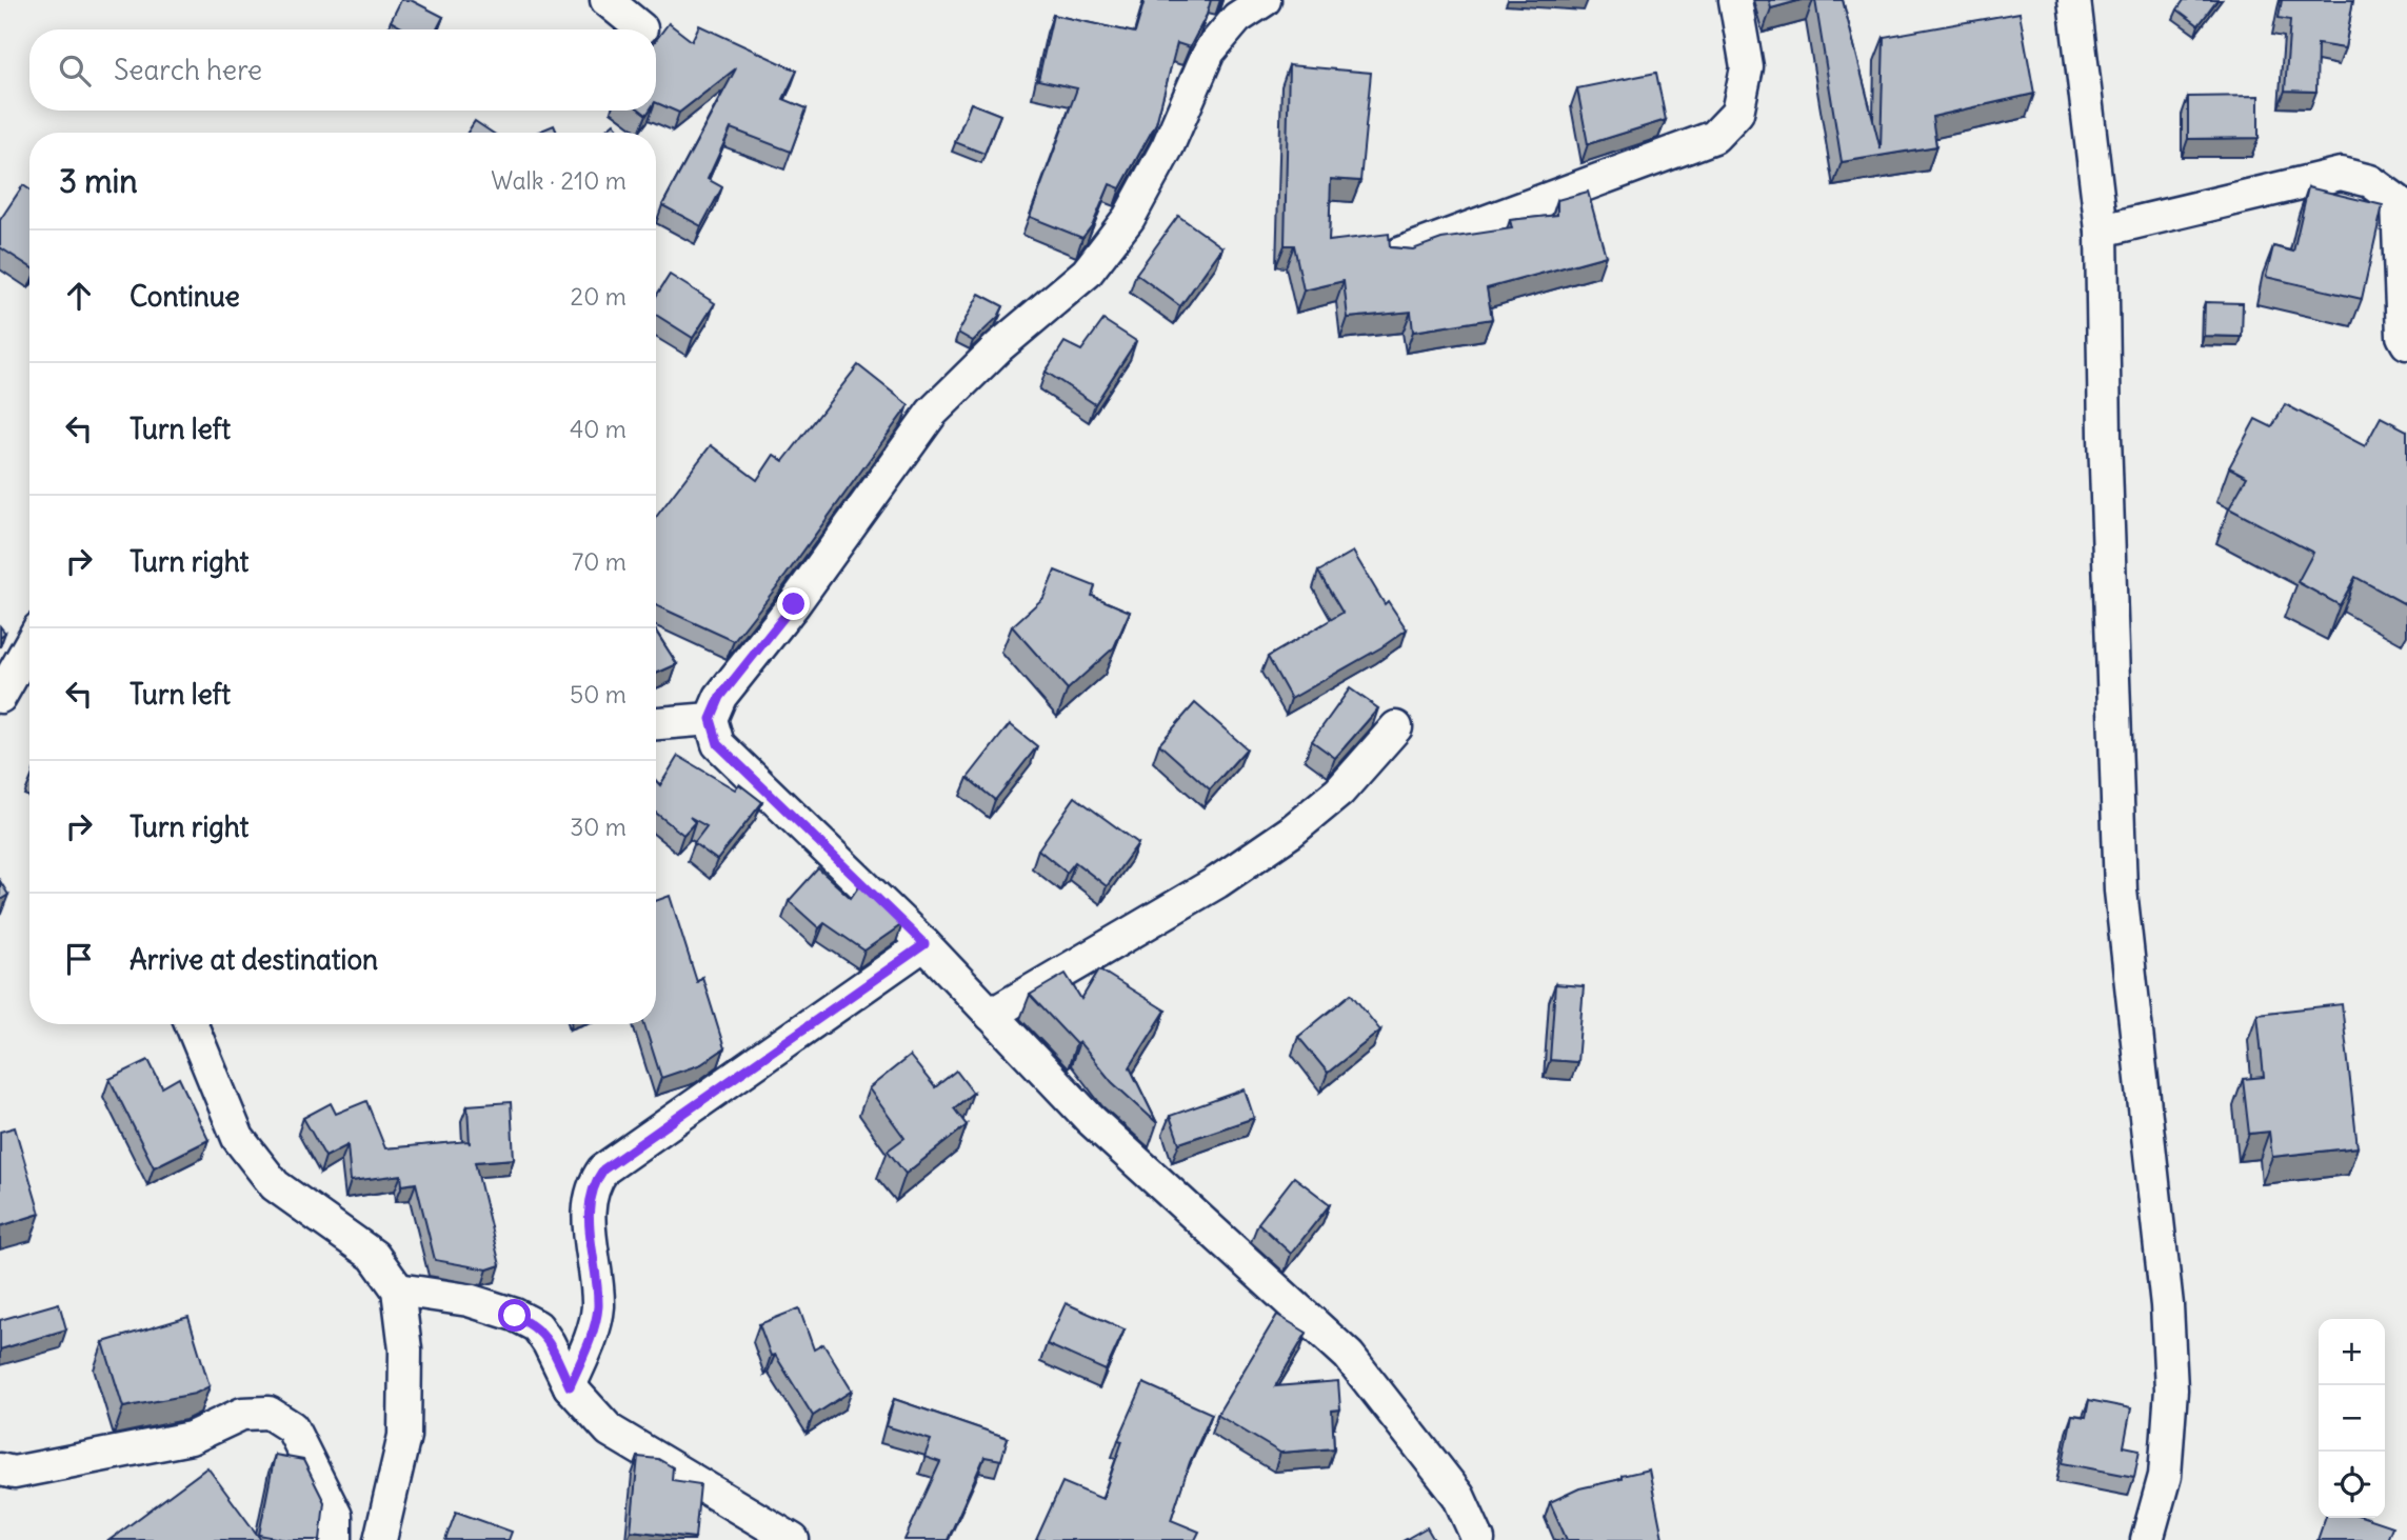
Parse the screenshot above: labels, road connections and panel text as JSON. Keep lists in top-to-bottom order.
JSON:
{
  "page": {
    "search": "Search here",
    "heading": ["3 min", "Walk · 210 m"],
    "list": [
      ["Continue", "20 m"],
      ["Turn left", "40 m"],
      ["Turn right", "70 m"],
      ["Turn left", "50 m"],
      ["Turn right", "30 m"],
      "Arrive at destination"
    ],
    "map_buttons": ["+", "−"]
  }
}
